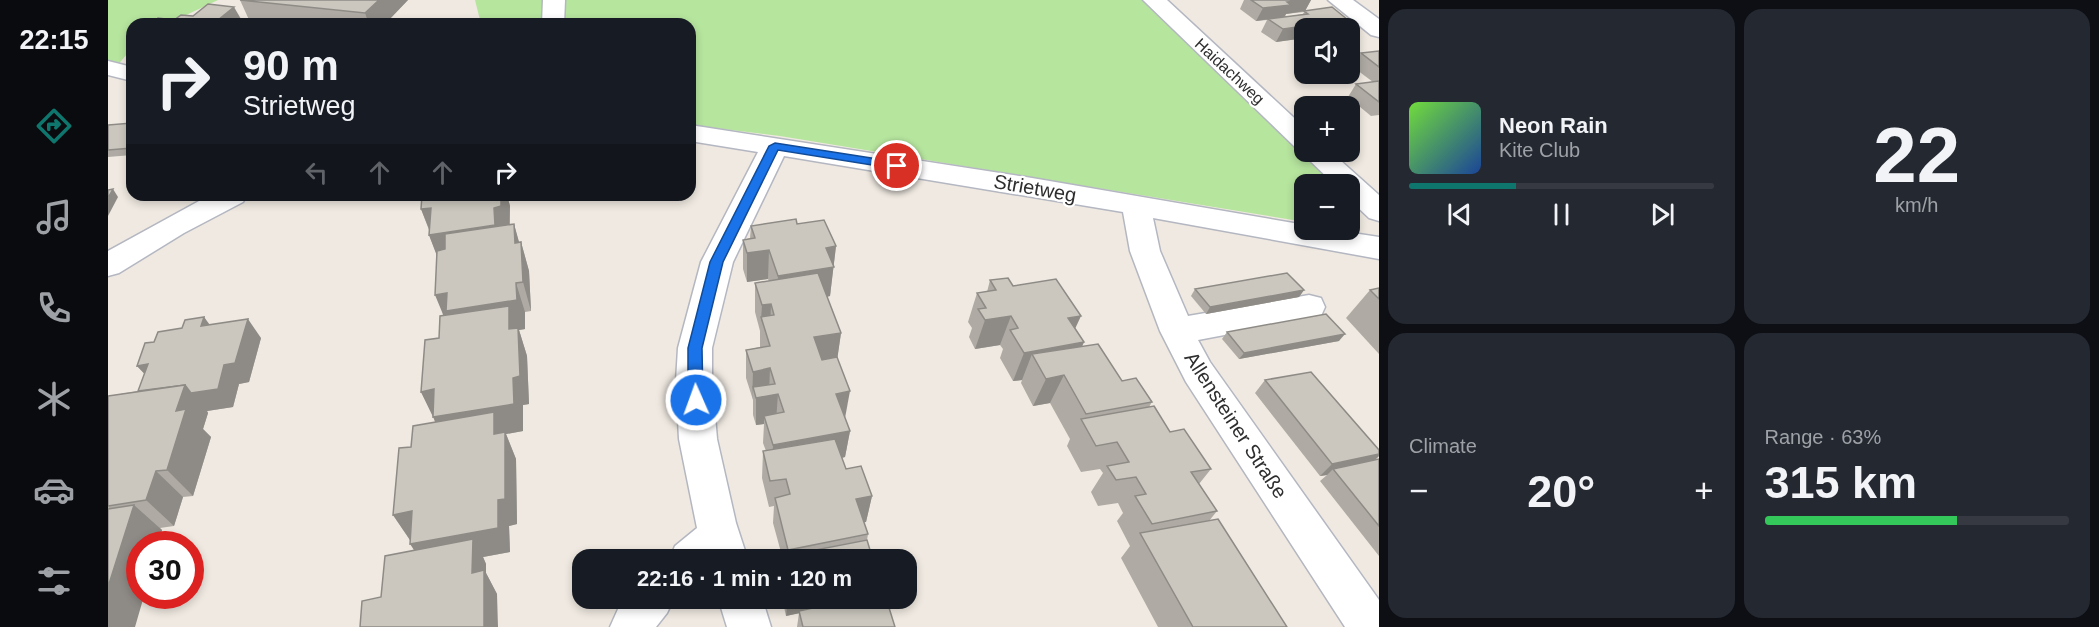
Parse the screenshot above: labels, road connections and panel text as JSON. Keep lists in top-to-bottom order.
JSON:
{
  "streets": {
    "street": ["Haidachweg", "Strietweg", "Allensteiner Straße"]
  },
  "crossings": [
    ["Strietweg", "Allensteiner Straße"]
  ],
  "page": {
    "tabs": "22:15",
    "tile": [
      ["22", "km/h"],
      "Climate",
      ["Range · 63%", "315 km"]
    ],
    "map_buttons": ["+", "−"],
    "turn": ["90 m", "Strietweg"],
    "song": ["Neon Rain", "Kite Club"],
    "heat": ["−", "20°", "+"],
    "limit": "30",
    "trip": "22:16 · 1 min · 120 m"
  }
}
